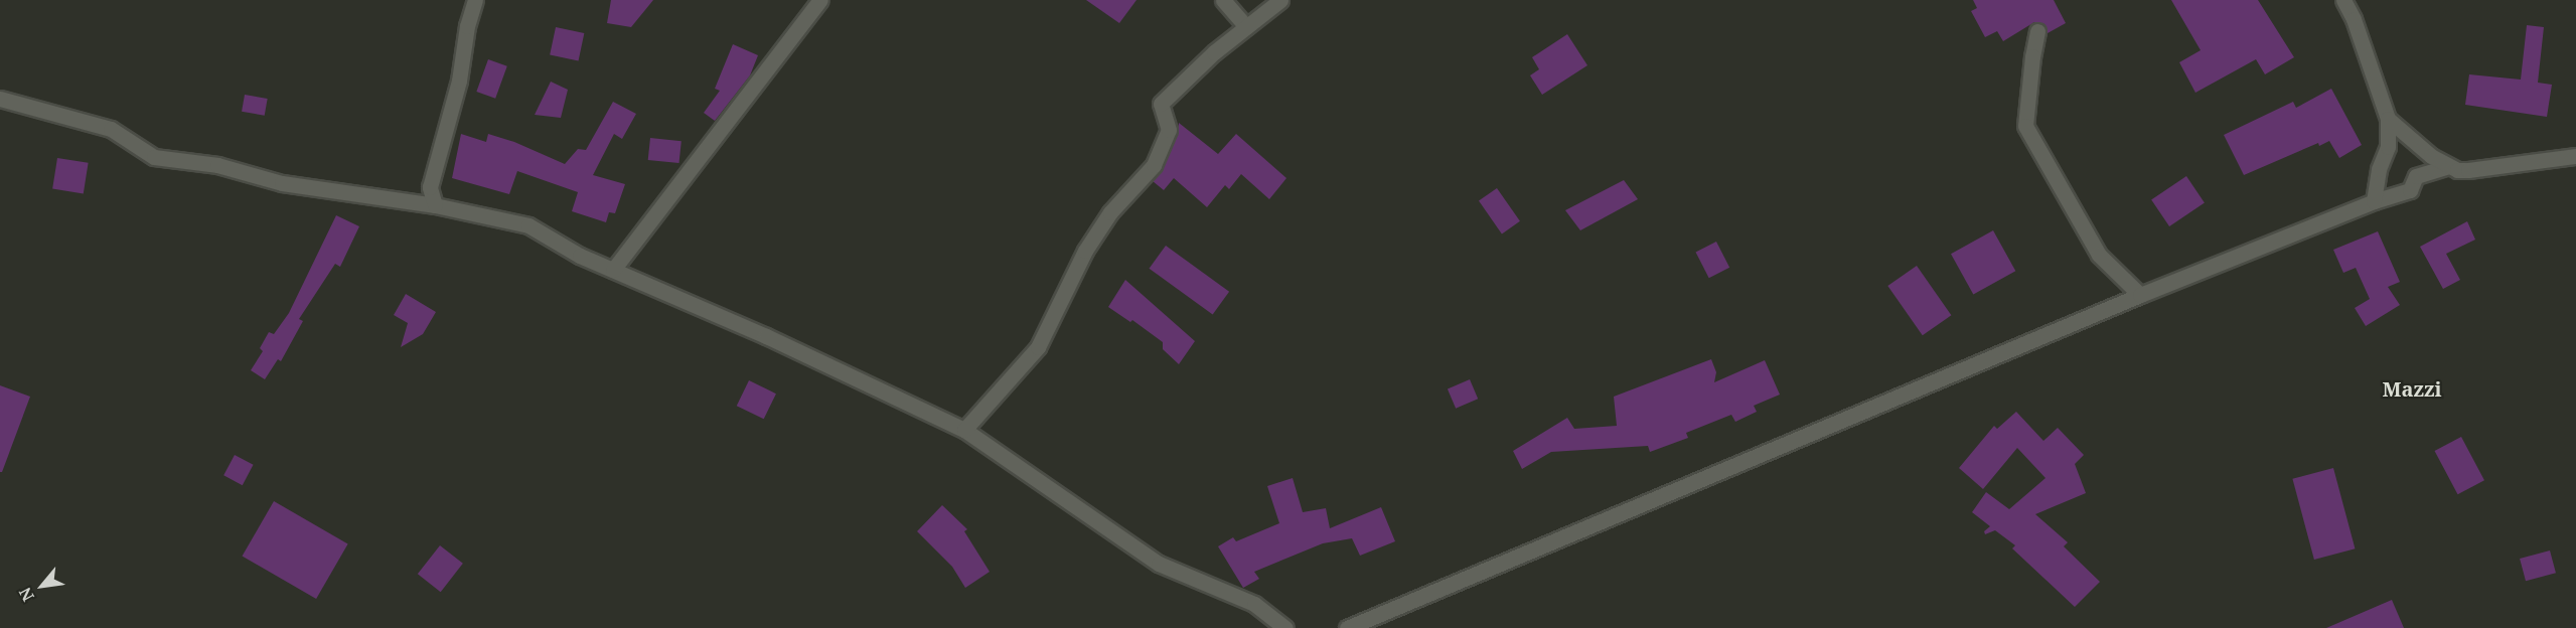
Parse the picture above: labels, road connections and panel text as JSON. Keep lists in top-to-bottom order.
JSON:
{
  "districts": ["Mazzi"],
  "north": "bottom left"
}
